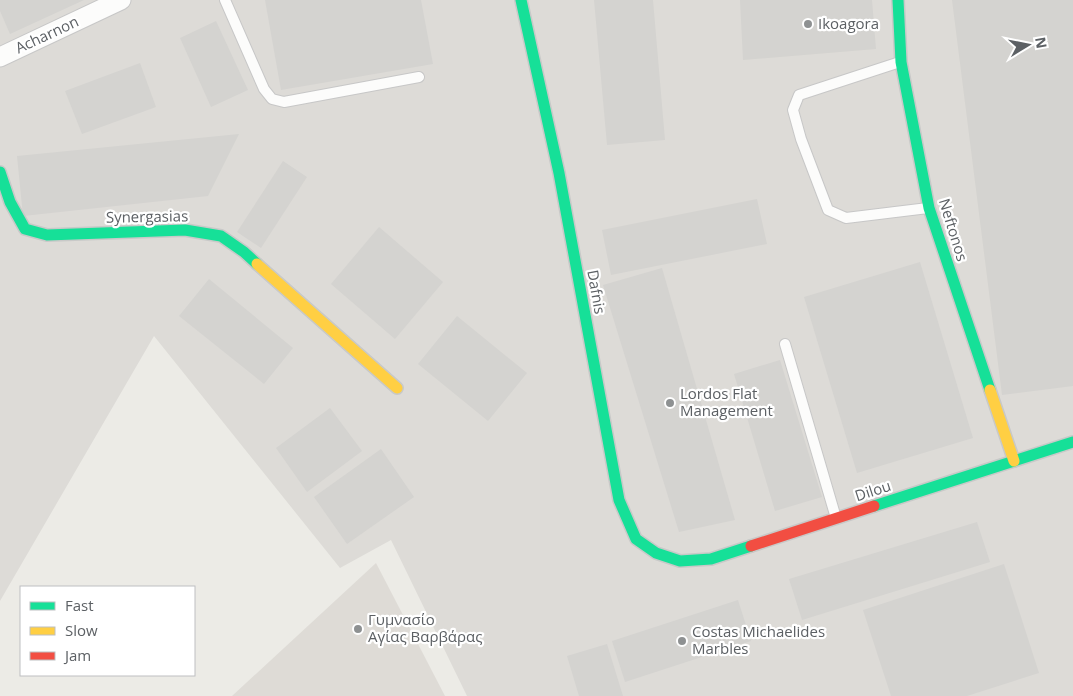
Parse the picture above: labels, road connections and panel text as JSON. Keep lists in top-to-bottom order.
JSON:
{
  "streets": {
    "street": [
      "Acharnon",
      "Synergasias",
      "Neftonos",
      "Dafnis",
      "Dilou"
    ]
  },
  "crossings": [
    ["Neftonos", "Dilou"],
    ["Dafnis", "Dilou"]
  ],
  "places": [
    "Ikoagora",
    "Lordos Flat Management",
    "Γυμνασίο Αγίας Βαρβάρας",
    "Costas Michaelides Marbles"
  ],
  "legend": ["Fast", "Slow", "Jam"],
  "north": "right"
}
